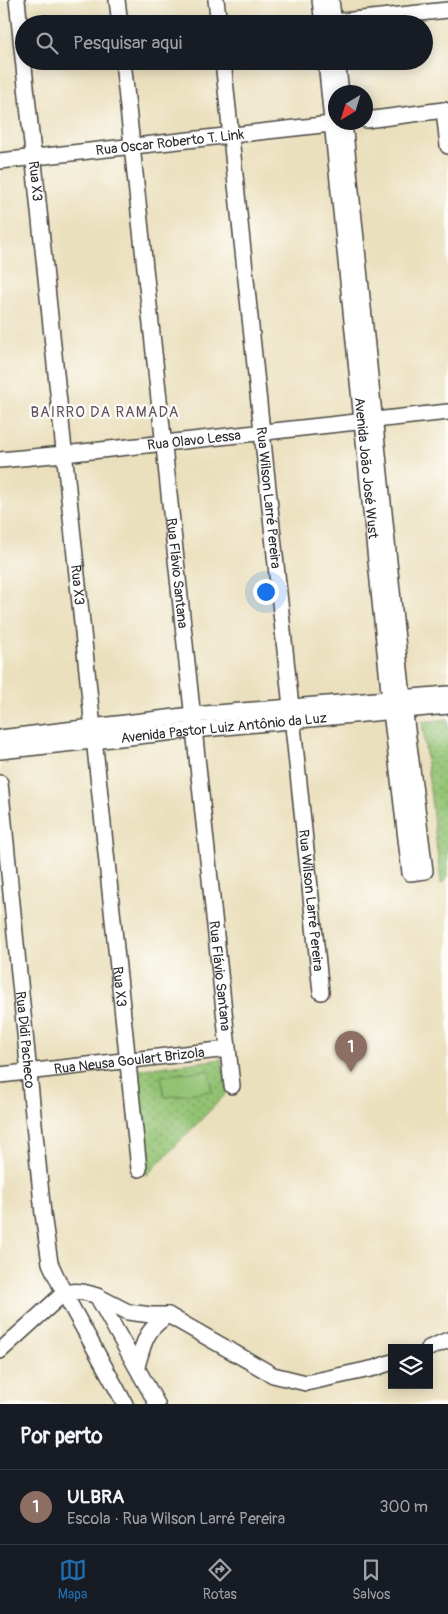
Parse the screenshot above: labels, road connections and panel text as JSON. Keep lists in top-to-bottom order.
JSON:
{
  "streets": {
    "street": [
      "Rua Oscar Roberto T. Link",
      "Rua X3",
      "Rua Olavo Lessa",
      "Avenida João José Wust",
      "Rua Wilson Larré Pereira",
      "Rua Flávio Santana",
      "Avenida Pastor Luiz Antônio da Luz",
      "Rua Didi Pacheco",
      "Rua Neusa Goulart Brizola"
    ]
  },
  "crossings": [
    ["Rua Oscar Roberto T. Link", "Rua X3"],
    ["Rua Oscar Roberto T. Link", "Rua Wilson Larré Pereira"],
    ["Rua Oscar Roberto T. Link", "Rua Flávio Santana"],
    ["Rua X3", "Rua Olavo Lessa"],
    ["Rua X3", "Avenida Pastor Luiz Antônio da Luz"],
    ["Rua X3", "Rua Neusa Goulart Brizola"],
    ["Rua Olavo Lessa", "Avenida João José Wust"],
    ["Rua Olavo Lessa", "Rua Wilson Larré Pereira"],
    ["Rua Olavo Lessa", "Rua Flávio Santana"],
    ["Avenida João José Wust", "Avenida Pastor Luiz Antônio da Luz"],
    ["Rua Wilson Larré Pereira", "Avenida Pastor Luiz Antônio da Luz"],
    ["Rua Flávio Santana", "Avenida Pastor Luiz Antônio da Luz"],
    ["Rua Flávio Santana", "Rua Neusa Goulart Brizola"],
    ["Rua Didi Pacheco", "Rua Neusa Goulart Brizola"]
  ],
  "districts": ["BAIRRO DA RAMADA"],
  "north": "bottom left",
  "page": {
    "search": "Pesquisar aqui",
    "pins": "1",
    "heading": "Por perto",
    "list": [
      {
        "mark": "1",
        "name": "ULBRA",
        "note": "Escola · Rua Wilson Larré Pereira",
        "value": "300 m"
      }
    ],
    "nav": ["Mapa", "Rotas", "Salvos"]
  }
}
